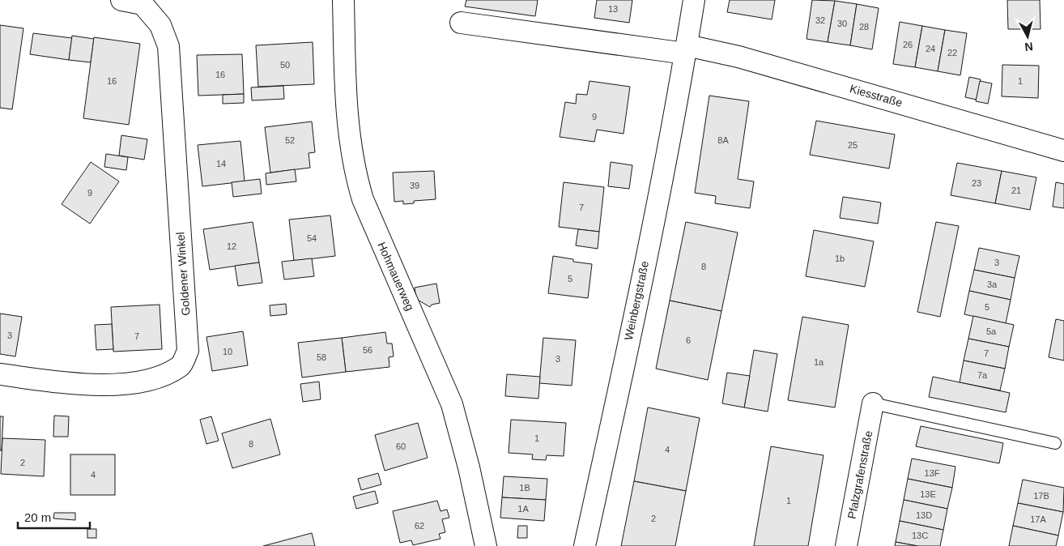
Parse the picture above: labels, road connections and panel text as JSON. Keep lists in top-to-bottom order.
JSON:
{
  "streets": {
    "street": [
      "Kiesstraße",
      "Goldener Winkel",
      "Hohmauerweg",
      "Weinbergstraße",
      "Pfalzgrafenstraße"
    ]
  },
  "crossings": [
    ["Kiesstraße", "Weinbergstraße"]
  ],
  "house_numbers": [
    "13",
    "32",
    "30",
    "28",
    "26",
    "24",
    "22",
    "50",
    "16",
    "16",
    "1",
    "9",
    "52",
    "8A",
    "25",
    "14",
    "23",
    "39",
    "21",
    "9",
    "7",
    "54",
    "12",
    "1b",
    "3",
    "8",
    "5",
    "3a",
    "5",
    "5a",
    "3",
    "7",
    "6",
    "56",
    "10",
    "7",
    "58",
    "3",
    "1a",
    "7a",
    "1",
    "8",
    "60",
    "4",
    "2",
    "13F",
    "4",
    "1B",
    "13E",
    "17B",
    "1",
    "1A",
    "13D",
    "2",
    "17A",
    "62",
    "13C"
  ],
  "scale_bar": "20 m",
  "north": "bottom"
}
